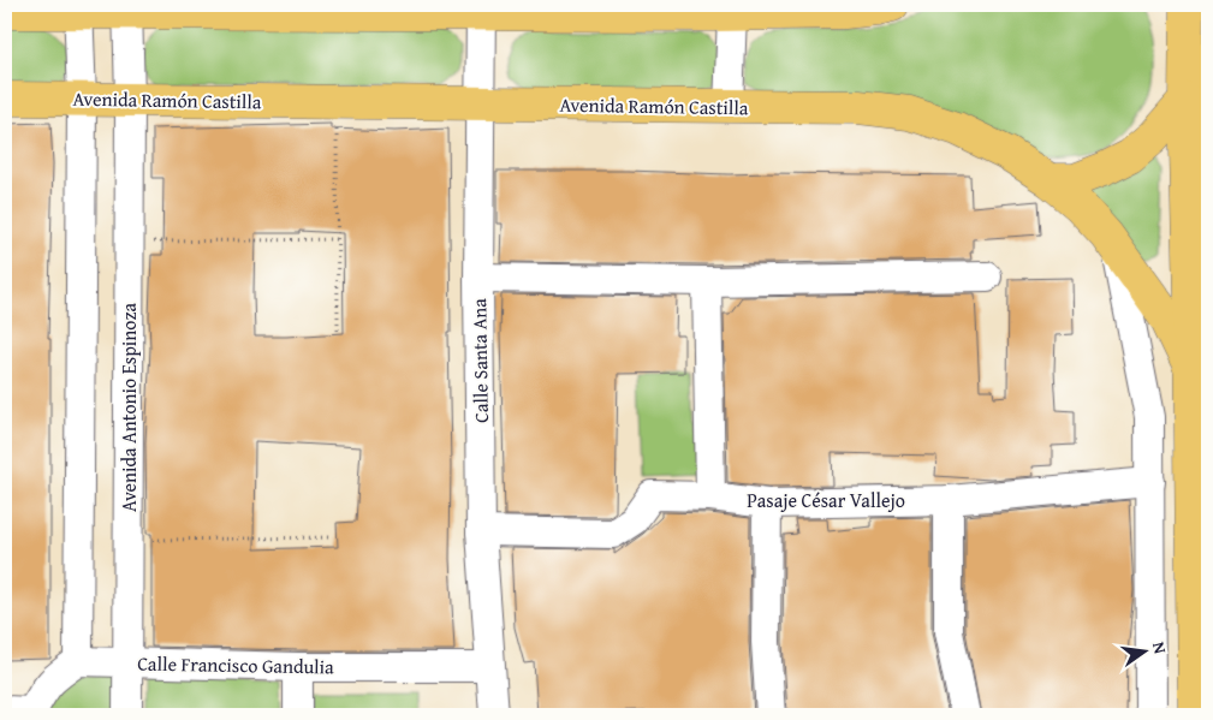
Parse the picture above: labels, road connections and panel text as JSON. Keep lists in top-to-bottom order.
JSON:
{
  "streets": {
    "main road": ["Avenida Ramón Castilla"],
    "street": [
      "Calle Santa Ana",
      "Avenida Antonio Espinoza",
      "Pasaje César Vallejo",
      "Calle Francisco Gandulia"
    ]
  },
  "crossings": [
    ["Avenida Ramón Castilla", "Calle Santa Ana"],
    ["Avenida Ramón Castilla", "Avenida Antonio Espinoza"],
    ["Calle Santa Ana", "Pasaje César Vallejo"],
    ["Calle Santa Ana", "Calle Francisco Gandulia"],
    ["Avenida Antonio Espinoza", "Calle Francisco Gandulia"]
  ],
  "north": "right"
}
